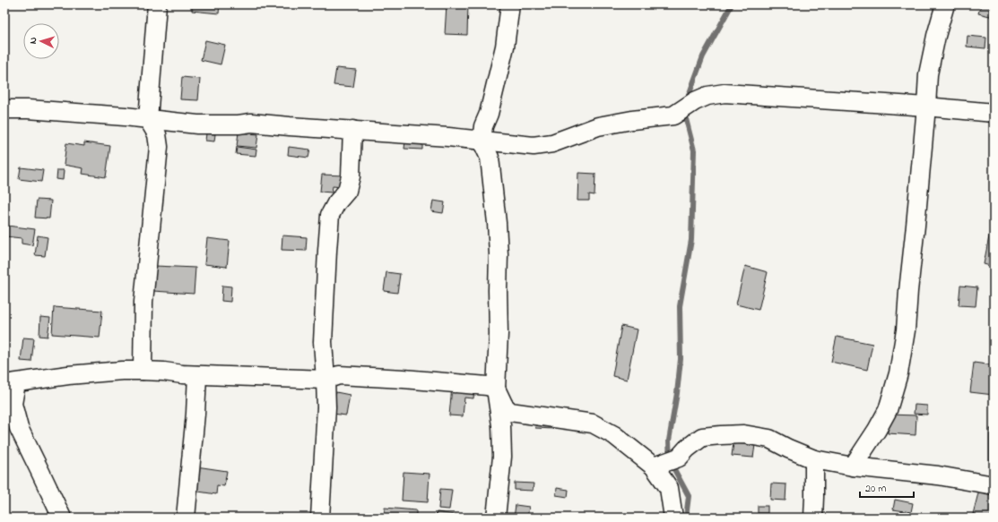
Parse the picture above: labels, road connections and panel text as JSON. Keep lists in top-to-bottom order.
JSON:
{
  "scale_bar": "20 m",
  "north": "left"
}
